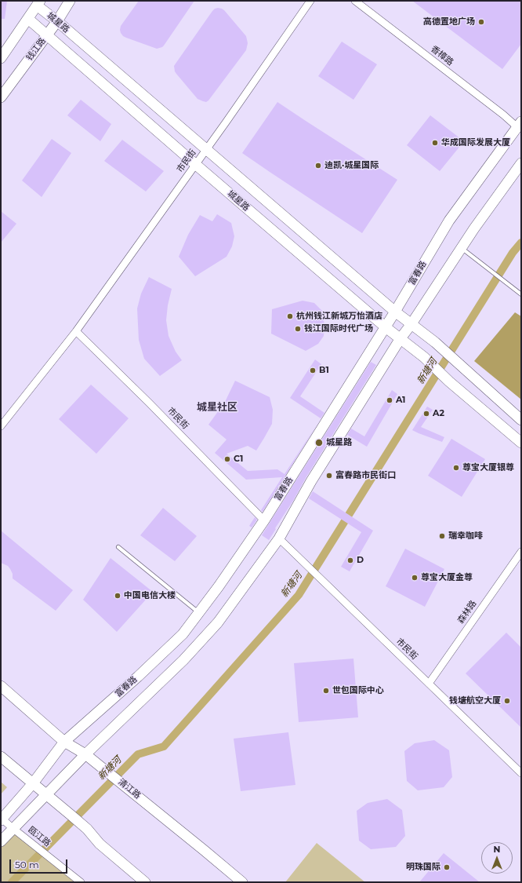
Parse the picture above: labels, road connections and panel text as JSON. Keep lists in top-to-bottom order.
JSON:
{
  "streets": {
    "main road": [
      "城星路",
      "钱江路",
      "富春路",
      "清江路"
    ],
    "street": [
      "香樟路",
      "市民街",
      "森林路",
      "瓯江路"
    ]
  },
  "crossings": [
    ["城星路", "钱江路"],
    ["城星路", "市民街"],
    ["城星路", "富春路"],
    ["香樟路", "富春路"],
    ["市民街", "富春路"],
    ["市民街", "森林路"],
    ["富春路", "清江路"],
    ["富春路", "瓯江路"]
  ],
  "districts": ["城星社区"],
  "water": ["新塘河"],
  "places": [
    "高德置地广场",
    "华成国际发展大厦",
    "迪凯·城星国际",
    "杭州钱江新城万怡酒店",
    "钱江国际时代广场",
    "B1",
    "A1",
    "A2",
    "城星路",
    "C1",
    "尊宝大厦银尊",
    "富春路市民街口",
    "瑞幸咖啡",
    "D",
    "尊宝大厦金尊",
    "中国电信大楼",
    "世包国际中心",
    "钱塘航空大厦",
    "明珠国际"
  ],
  "scale_bar": "50 m",
  "north": "top"
}
